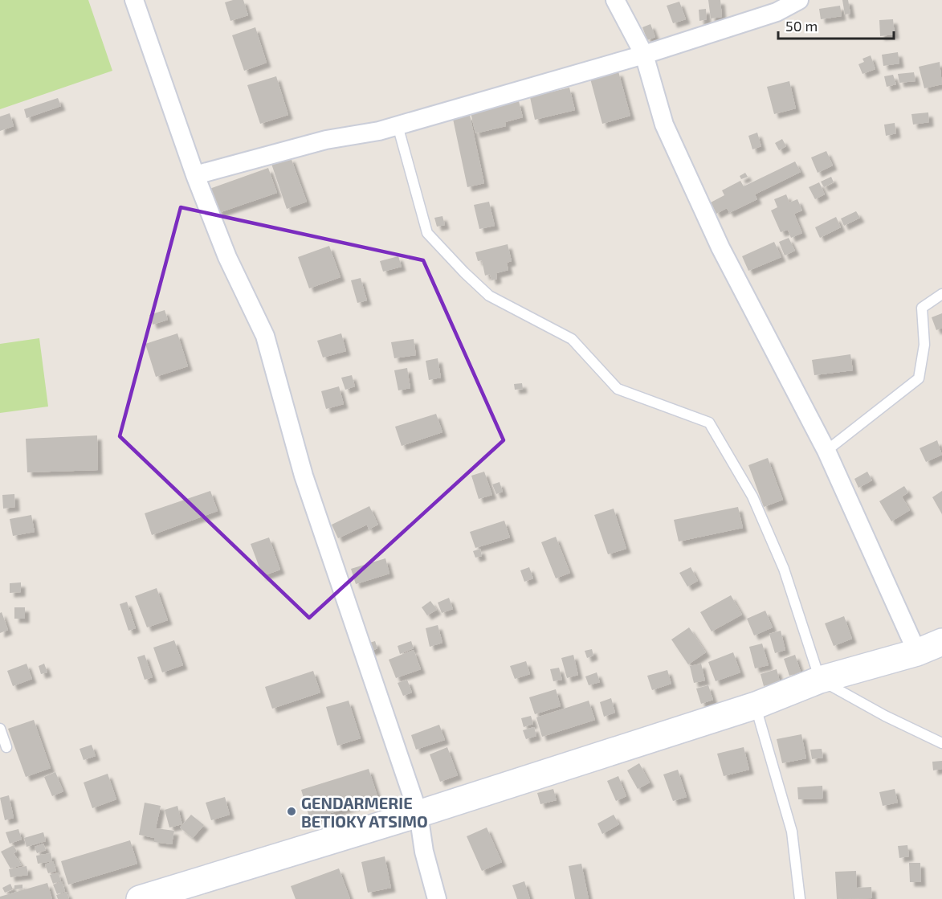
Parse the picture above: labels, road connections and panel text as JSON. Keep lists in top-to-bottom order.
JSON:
{
  "places": ["GENDARMERIE BETIOKY ATSIMO"],
  "scale_bar": "50 m"
}
